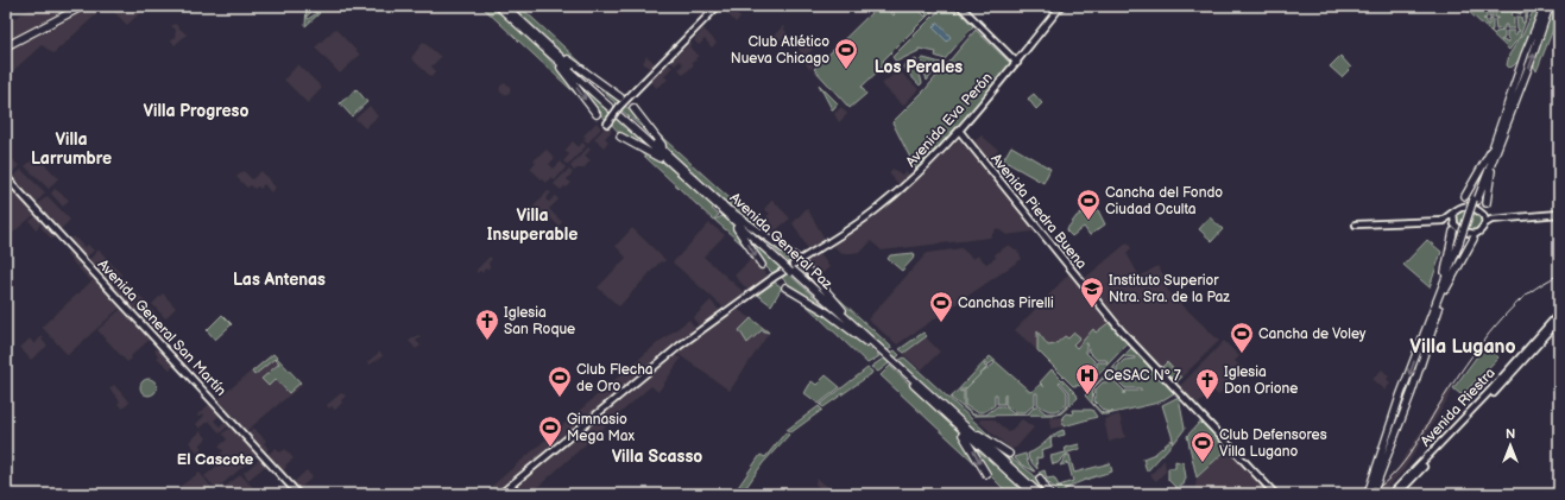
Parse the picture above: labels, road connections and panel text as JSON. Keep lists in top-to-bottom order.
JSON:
{
  "streets": {
    "highway": ["Avenida General Paz"],
    "main road": [
      "Avenida Eva Perón",
      "Avenida Piedra Buena",
      "Avenida General San Martín",
      "Avenida Riestra"
    ]
  },
  "crossings": [
    ["Avenida Eva Perón", "Avenida Piedra Buena"],
    ["Avenida Eva Perón", "Avenida General Paz"]
  ],
  "districts": [
    "Los Perales",
    "Villa Progreso",
    "Villa Larrumbre",
    "Villa Insuperable",
    "Las Antenas",
    "Villa Lugano",
    "Villa Scasso",
    "El Cascote"
  ],
  "places": {
    "sports": [
      "Club Atlético Nueva Chicago",
      "Cancha del Fondo Ciudad Oculta",
      "Canchas Pirelli",
      "Cancha de Voley",
      "Club Flecha de Oro",
      "Gimnasio Mega Max",
      "Club Defensores Villa Lugano"
    ],
    "school or university": ["Instituto Superior Ntra. Sra. de la Paz"],
    "church": ["Iglesia San Roque", "Iglesia Don Orione"],
    "hospital": ["CeSAC Nº 7"]
  },
  "north": "top"
}
